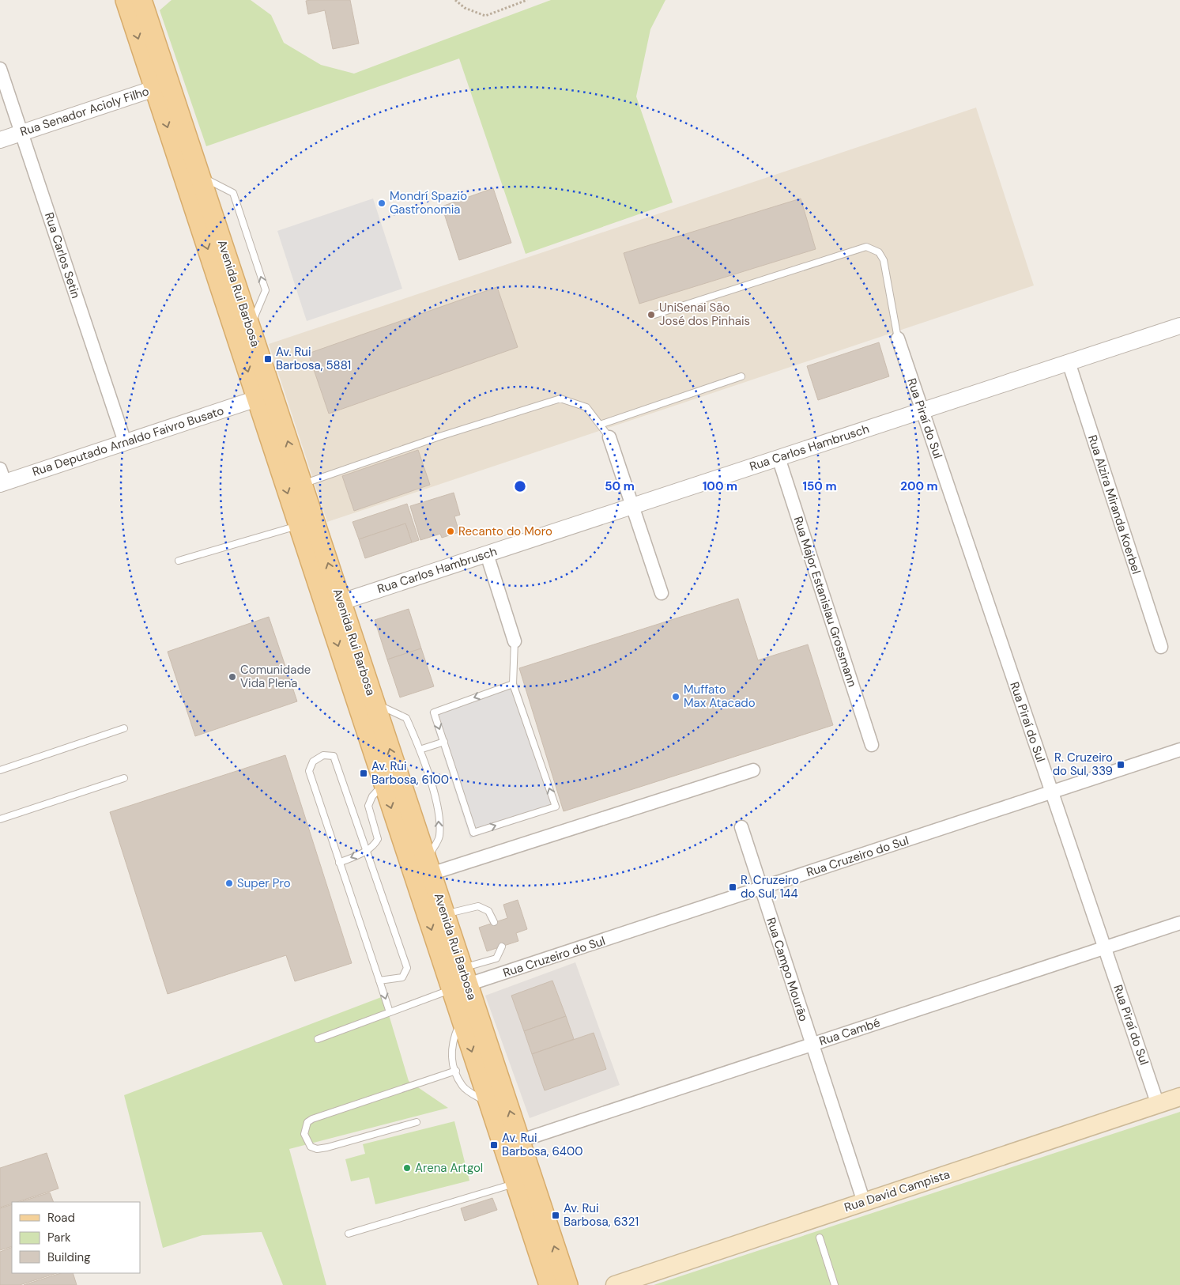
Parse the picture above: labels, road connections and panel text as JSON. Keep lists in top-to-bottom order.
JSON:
{
  "streets": {
    "main road": ["Avenida Rui Barbosa", "Rua David Campista"],
    "street": [
      "Rua Senador Acioly Filho",
      "Rua Carlos Setin",
      "Rua Piraí do Sul",
      "Rua Deputado Arnaldo Faivro Busato",
      "Rua Carlos Hambrusch",
      "Rua Alzira Miranda Koerbel",
      "Rua Major Estanislau Grossmann",
      "Rua Cruzeiro do Sul",
      "Rua Campo Mourão",
      "Rua Cambé"
    ]
  },
  "crossings": [
    ["Rua Senador Acioly Filho", "Rua Carlos Setin"],
    ["Rua Senador Acioly Filho", "Avenida Rui Barbosa"],
    ["Rua Carlos Setin", "Rua Deputado Arnaldo Faivro Busato"],
    ["Avenida Rui Barbosa", "Rua Deputado Arnaldo Faivro Busato"],
    ["Avenida Rui Barbosa", "Rua Carlos Hambrusch"],
    ["Avenida Rui Barbosa", "Rua Cruzeiro do Sul"],
    ["Avenida Rui Barbosa", "Rua Cambé"],
    ["Rua Piraí do Sul", "Rua Carlos Hambrusch"],
    ["Rua Piraí do Sul", "Rua Cruzeiro do Sul"],
    ["Rua Piraí do Sul", "Rua Cambé"],
    ["Rua Piraí do Sul", "Rua David Campista"],
    ["Rua Carlos Hambrusch", "Rua Alzira Miranda Koerbel"],
    ["Rua Carlos Hambrusch", "Rua Major Estanislau Grossmann"],
    ["Rua Cruzeiro do Sul", "Rua Campo Mourão"],
    ["Rua Campo Mourão", "Rua Cambé"],
    ["Rua Campo Mourão", "Rua David Campista"]
  ],
  "places": {
    "other": [
      "Mondrí Spazio Gastronomia",
      "UniSenai São José dos Pinhais",
      "Recanto do Moro",
      "Comunidade Vida Plena",
      "Muffato Max Atacado",
      "Super Pro",
      "Arena Artgol"
    ],
    "transit": [
      "Av. Rui Barbosa, 5881",
      "R. Cruzeiro do Sul, 339",
      "Av. Rui Barbosa, 6100",
      "R. Cruzeiro do Sul, 144",
      "Av. Rui Barbosa, 6400",
      "Av. Rui Barbosa, 6321"
    ]
  },
  "legend": ["Road", "Park", "Building"],
  "rings": [
    "50 m",
    "100 m",
    "150 m",
    "200 m"
  ]
}
